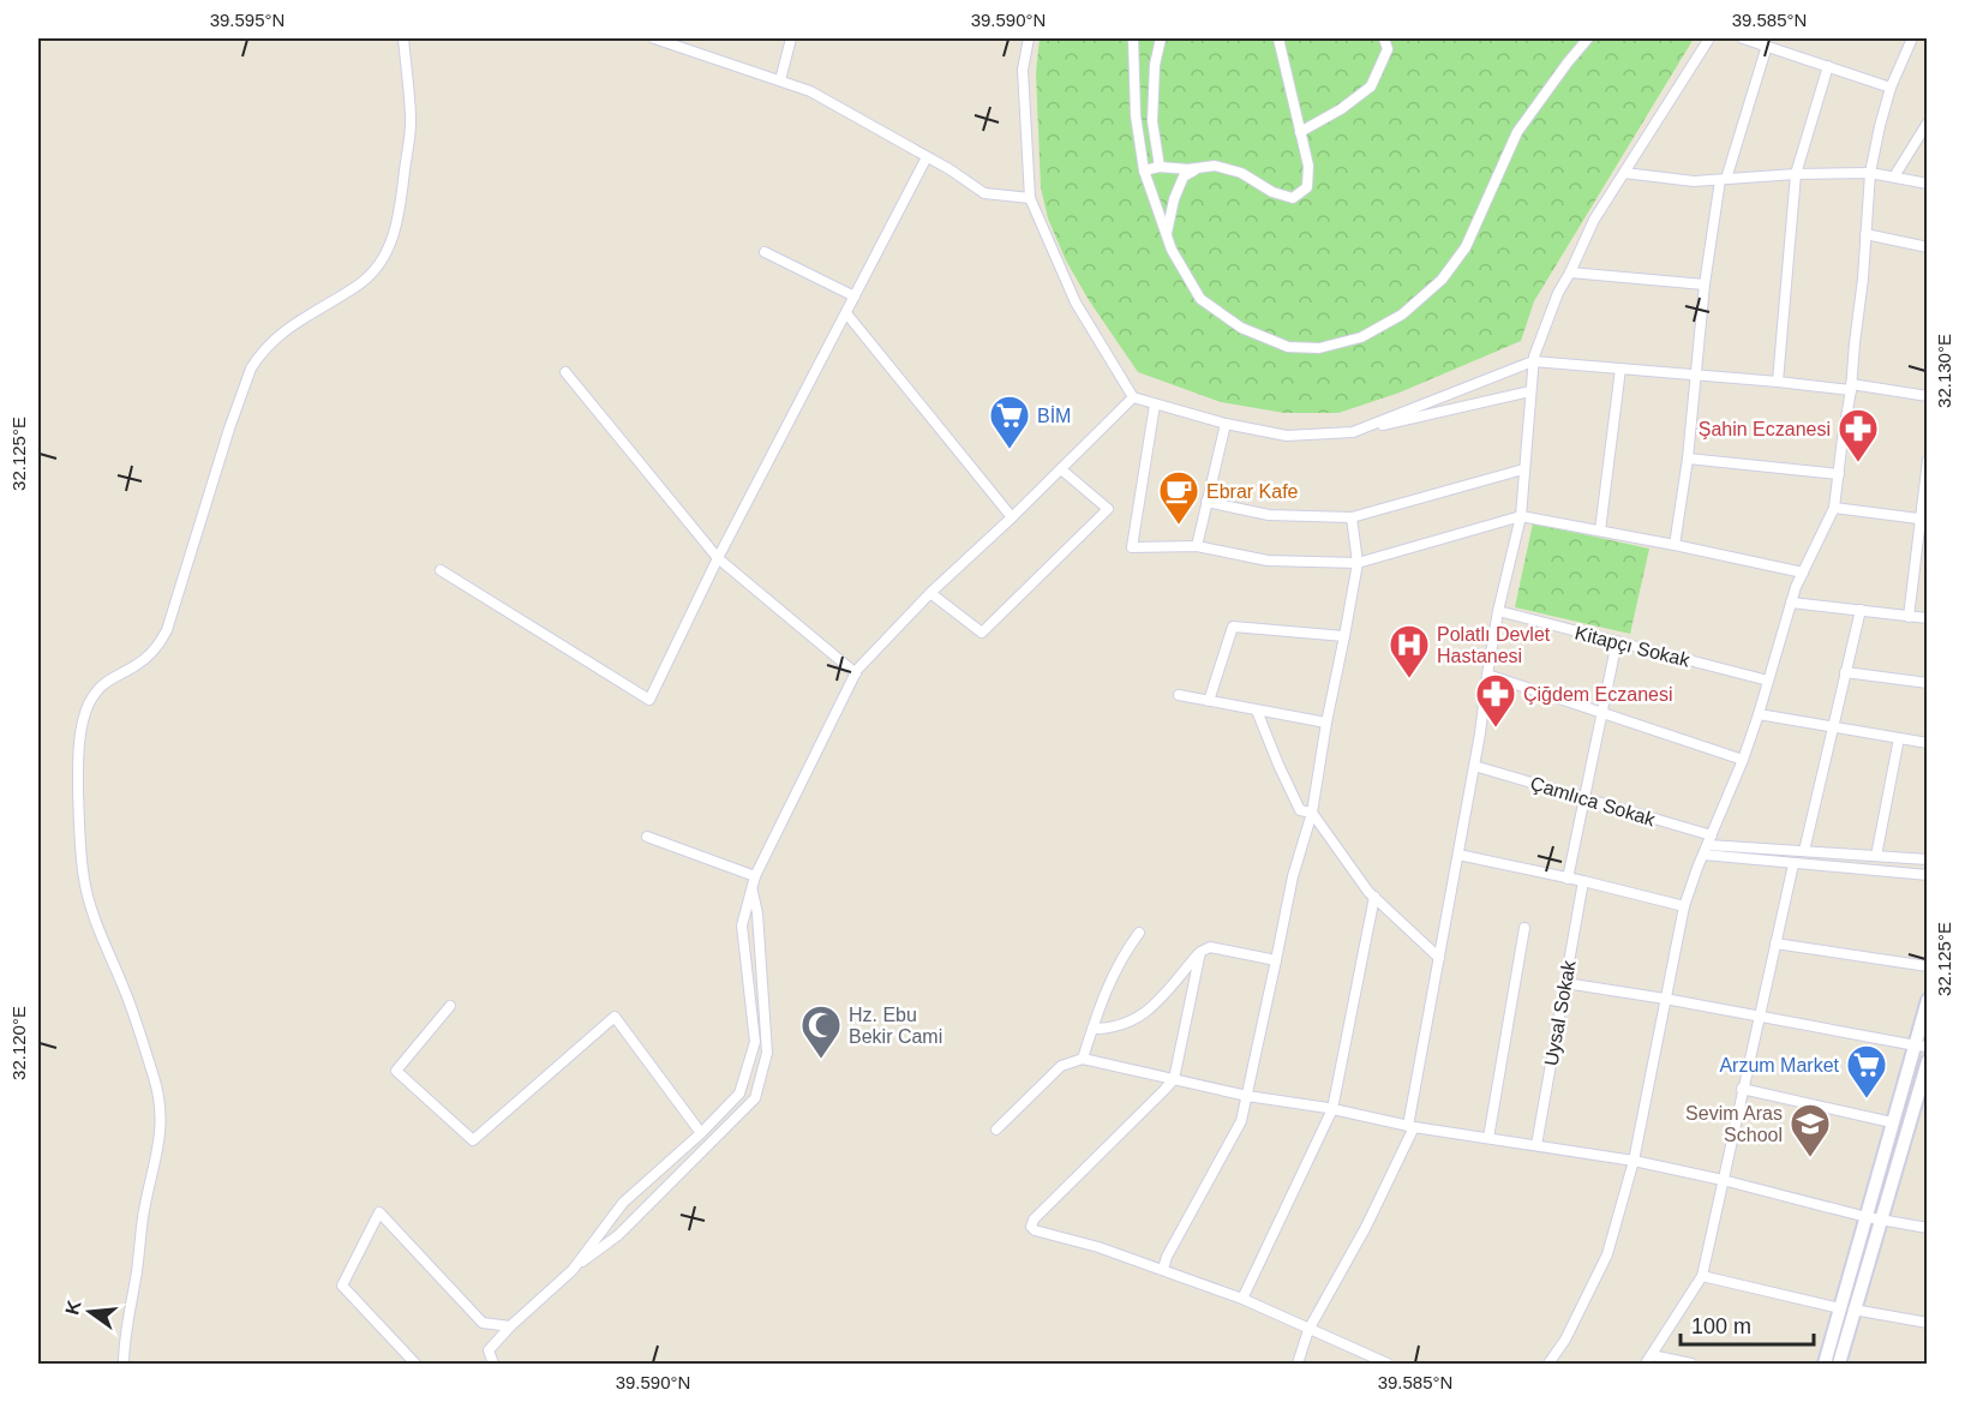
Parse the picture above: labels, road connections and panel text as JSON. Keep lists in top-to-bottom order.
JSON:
{
  "streets": {
    "street": ["Kitapçı Sokak", "Çamlıca Sokak", "Uysal Sokak"]
  },
  "places": {
    "supermarket": ["BİM", "Arzum Market"],
    "pharmacy": ["Şahin Eczanesi", "Çiğdem Eczanesi"],
    "cafe": ["Ebrar Kafe"],
    "hospital": ["Polatlı Devlet Hastanesi"],
    "mosque": ["Hz. Ebu Bekir Cami"],
    "school or university": ["Sevim Aras School"]
  },
  "scale_bar": "100 m",
  "north": "left",
  "coordinates": [
    "39.595°N",
    "39.590°N",
    "39.585°N",
    "32.130°E",
    "32.125°E",
    "32.120°E"
  ]
}
